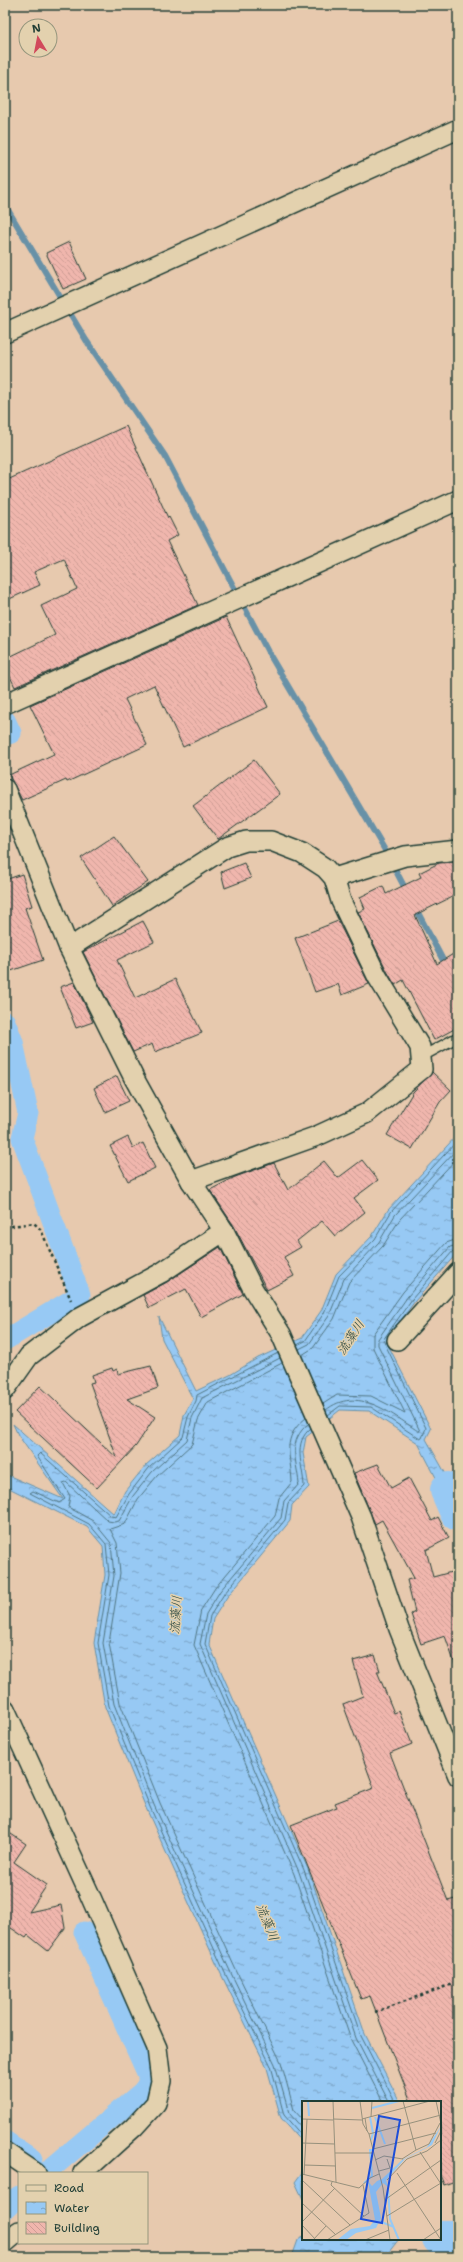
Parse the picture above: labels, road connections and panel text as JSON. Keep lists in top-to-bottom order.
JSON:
{
  "water": ["流藻川"],
  "legend": ["Road", "Water", "Building"],
  "north": "top"
}
